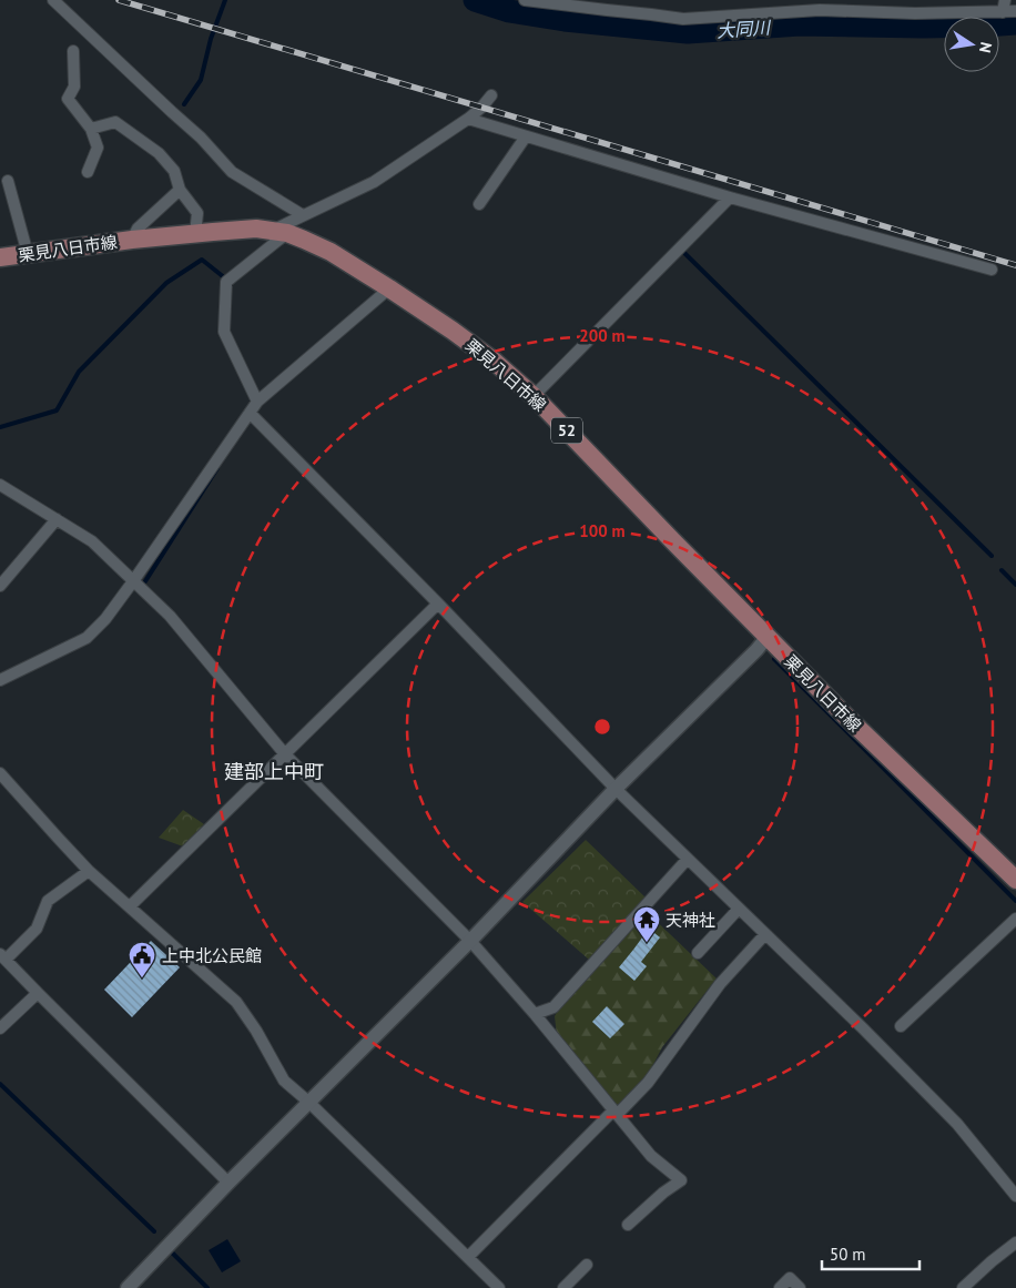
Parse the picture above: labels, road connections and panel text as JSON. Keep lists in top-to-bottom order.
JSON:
{
  "streets": {
    "main road": ["栗見八日市線", "52"]
  },
  "districts": ["建部上中町"],
  "water": ["大同川"],
  "places": {
    "temple": ["天神社"],
    "public building": ["上中北公民館"]
  },
  "scale_bar": "50 m",
  "north": "right",
  "rings": ["200 m", "100 m"]
}
